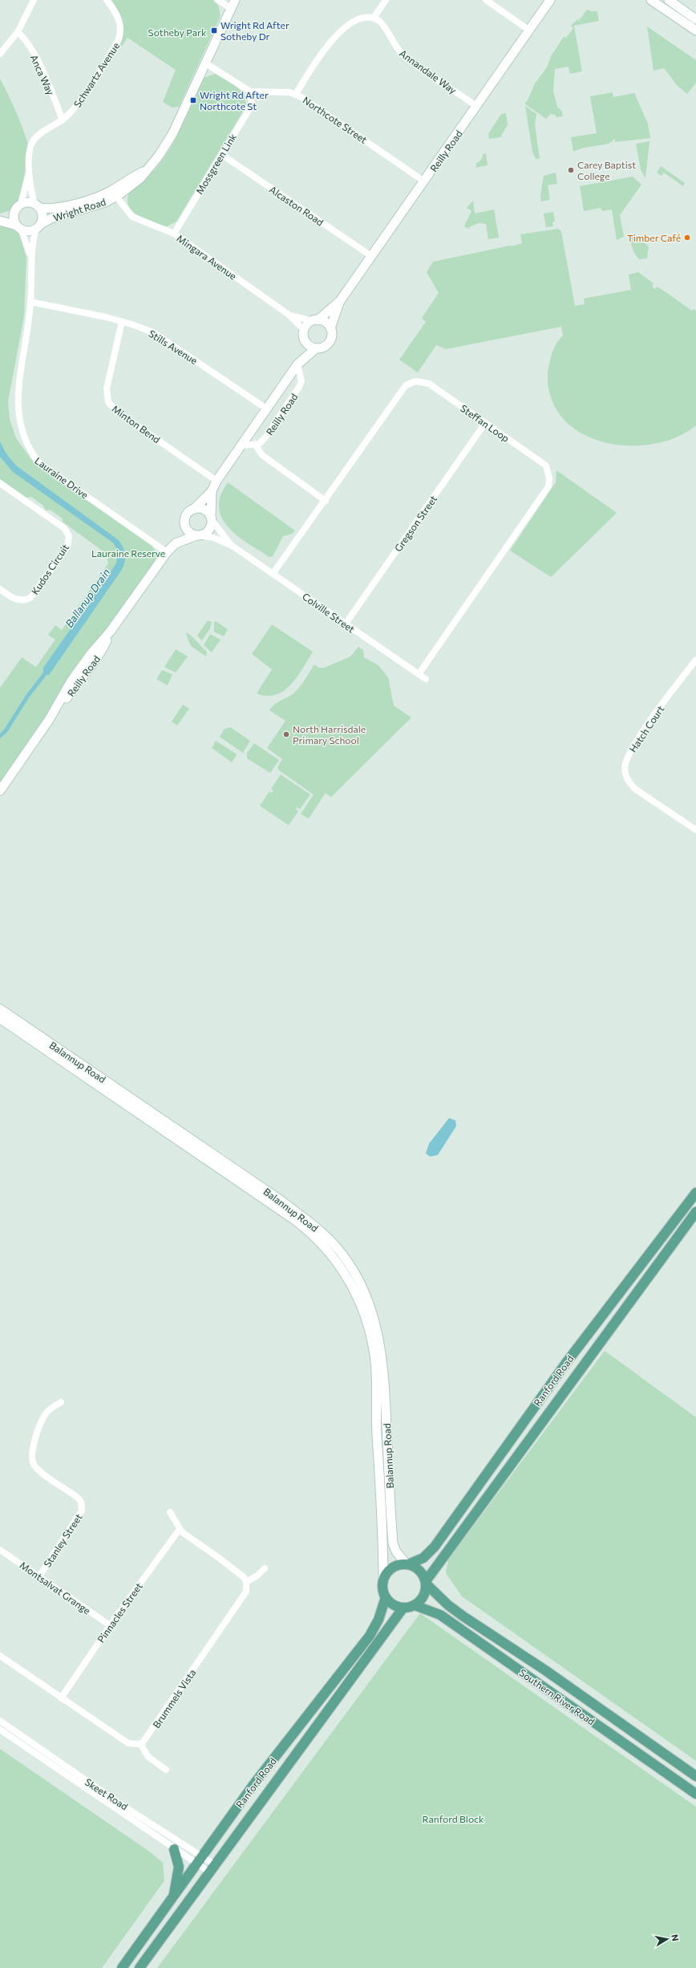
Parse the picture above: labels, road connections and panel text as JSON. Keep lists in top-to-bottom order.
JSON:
{
  "streets": {
    "main road": ["Ranford Road", "Southern River Road"],
    "street": [
      "Annandale Way",
      "Anca Way",
      "Schwartz Avenue",
      "Northcote Street",
      "Reilly Road",
      "Mossgreen Link",
      "Alcaston Road",
      "Wright Road",
      "Mingara Avenue",
      "Stills Avenue",
      "Steffan Loop",
      "Minton Bend",
      "Lauraine Drive",
      "Gregson Street",
      "Kudos Circuit",
      "Colville Street",
      "Hatch Court",
      "Balannup Road",
      "Stanley Street",
      "Montsalvat Grange",
      "Pinnacles Street",
      "Brummels Vista",
      "Skeet Road"
    ]
  },
  "crossings": [
    ["Annandale Way", "Reilly Road"],
    ["Anca Way", "Schwartz Avenue"],
    ["Schwartz Avenue", "Wright Road"],
    ["Schwartz Avenue", "Lauraine Drive"],
    ["Northcote Street", "Reilly Road"],
    ["Northcote Street", "Mossgreen Link"],
    ["Northcote Street", "Wright Road"],
    ["Reilly Road", "Alcaston Road"],
    ["Reilly Road", "Mingara Avenue"],
    ["Reilly Road", "Stills Avenue"],
    ["Reilly Road", "Minton Bend"],
    ["Reilly Road", "Lauraine Drive"],
    ["Reilly Road", "Colville Street"],
    ["Mossgreen Link", "Alcaston Road"],
    ["Mossgreen Link", "Mingara Avenue"],
    ["Wright Road", "Mingara Avenue"],
    ["Wright Road", "Lauraine Drive"],
    ["Stills Avenue", "Minton Bend"],
    ["Stills Avenue", "Lauraine Drive"],
    ["Steffan Loop", "Gregson Street"],
    ["Steffan Loop", "Colville Street"],
    ["Gregson Street", "Colville Street"],
    ["Balannup Road", "Ranford Road"],
    ["Balannup Road", "Southern River Road"],
    ["Ranford Road", "Southern River Road"],
    ["Ranford Road", "Skeet Road"],
    ["Stanley Street", "Montsalvat Grange"],
    ["Montsalvat Grange", "Pinnacles Street"]
  ],
  "water": ["Ballanup Drain"],
  "parks": ["Sotheby Park", "Lauraine Reserve", "Ranford Block"],
  "places": {
    "transit": ["Wright Rd After Sotheby Dr", "Wright Rd After Northcote St"],
    "other": ["Carey Baptist College", "Timber Café", "North Harrisdale Primary School"]
  },
  "north": "right"
}
